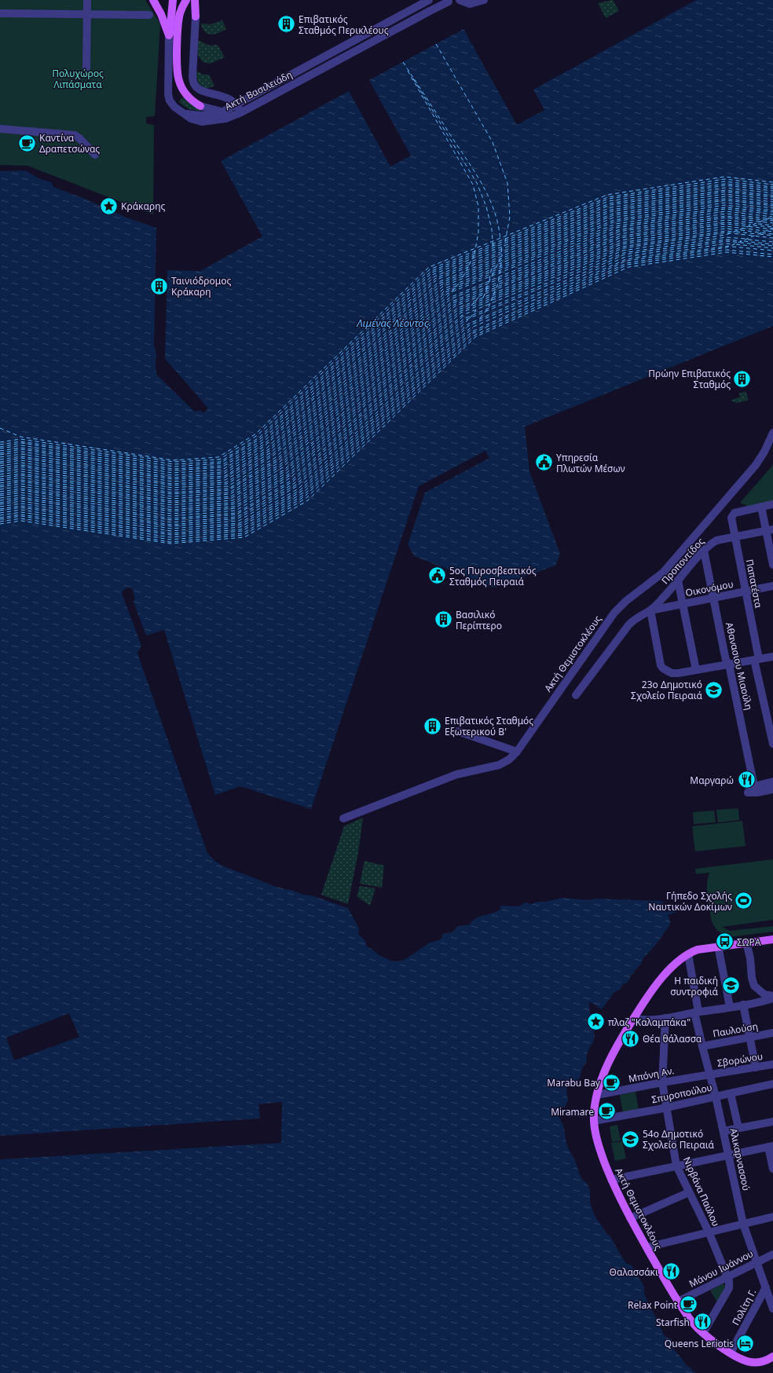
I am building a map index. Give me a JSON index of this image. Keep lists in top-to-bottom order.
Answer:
{
  "streets": {
    "main road": ["Ακτή Θεμιστοκλέους"],
    "street": [
      "Ακτή Βασιλειάδη",
      "Προποντίδος",
      "Παπατέστα",
      "Οικονόμου",
      "Αθανασιου Μιαούλη",
      "Παυλούση",
      "Σβορώνου",
      "Μπόνη Αν.",
      "Σπυροπούλου",
      "Αλικαρνασσού",
      "Νιρβάνα Παύλου",
      "Μάνου Ιωάννου",
      "Πολίτη Γ."
    ]
  },
  "crossings": [
    ["Προποντίδος", "Παπατέστα"],
    ["Προποντίδος", "Οικονόμου"],
    ["Προποντίδος", "Αθανασιου Μιαούλη"],
    ["Παπατέστα", "Οικονόμου"],
    ["Οικονόμου", "Αθανασιου Μιαούλη"],
    ["Ακτή Θεμιστοκλέους", "Μπόνη Αν."],
    ["Ακτή Θεμιστοκλέους", "Σπυροπούλου"],
    ["Ακτή Θεμιστοκλέους", "Αλικαρνασσού"],
    ["Ακτή Θεμιστοκλέους", "Μάνου Ιωάννου"],
    ["Ακτή Θεμιστοκλέους", "Πολίτη Γ."],
    ["Παυλούση", "Αλικαρνασσού"],
    ["Σβορώνου", "Μπόνη Αν."],
    ["Σβορώνου", "Αλικαρνασσού"],
    ["Μπόνη Αν.", "Αλικαρνασσού"],
    ["Μπόνη Αν.", "Νιρβάνα Παύλου"],
    ["Σπυροπούλου", "Αλικαρνασσού"],
    ["Σπυροπούλου", "Νιρβάνα Παύλου"],
    ["Αλικαρνασσού", "Μάνου Ιωάννου"],
    ["Αλικαρνασσού", "Πολίτη Γ."],
    ["Νιρβάνα Παύλου", "Μάνου Ιωάννου"]
  ],
  "water": ["Λιμένας Λέοντος"],
  "parks": ["Πολυχώρος Λιπάσματα"],
  "places": {
    "building": [
      "Επιβατικός Σταθμός Περικλέους",
      "Ταινιόδρομος Κράκαρη",
      "Πρώην Επιβατικός Σταθμός",
      "Βασιλικό Περίπτερο",
      "Επιβατικός Σταθμός Εξωτερικού Β'"
    ],
    "cafe": [
      "Καντίνα Δραπετσώνας",
      "Marabu Bay",
      "Miramare",
      "Relax Point"
    ],
    "place": ["Κράκαρης", "πλαζ \"Καλαμπάκα\""],
    "public building": ["Υπηρεσία Πλωτών Μέσων", "5ος Πυροσβεστικός Σταθμός Πειραιά"],
    "school or university": ["23ο Δημοτικό Σχολείο Πειραιά", "Η παιδική συντροφιά", "54ο Δημοτικό Σχολείο Πειραιά"],
    "restaurant": [
      "Μαργαρώ",
      "Θέα θάλασσα",
      "Θαλασσάκι",
      "Starfish"
    ],
    "sports": ["Γήπεδο Σχολής Ναυτικών Δοκίμων"],
    "bus stop": ["ΣΩΡΑ"],
    "hotel": ["Queens Leriotis"]
  }
}
